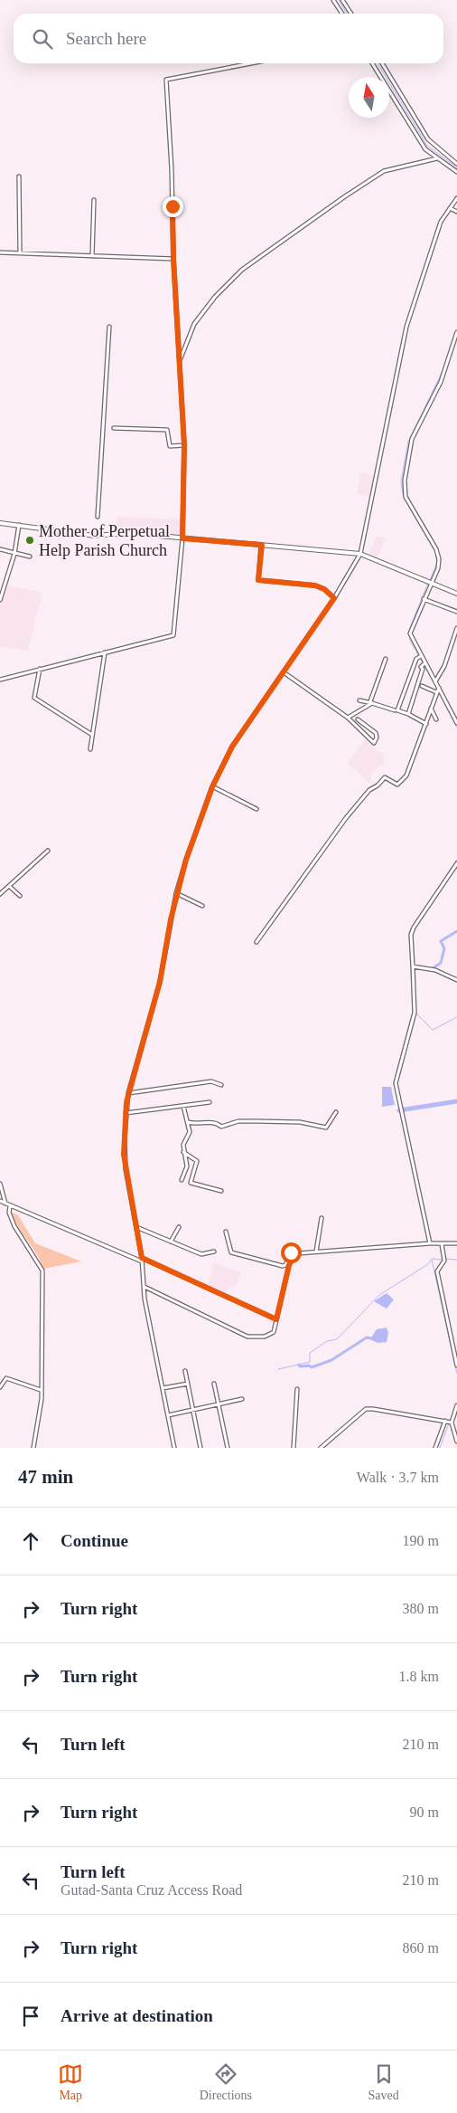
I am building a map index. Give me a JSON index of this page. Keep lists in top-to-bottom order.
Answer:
{
  "places": ["Mother of Perpetual Help Parish Church"],
  "north": "top",
  "page": {
    "search": "Search here",
    "heading": ["47 min", "Walk · 3.7 km"],
    "list": [
      ["Continue", "190 m"],
      ["Turn right", "380 m"],
      ["Turn right", "1.8 km"],
      ["Turn left", "210 m"],
      ["Turn right", "90 m"],
      ["Turn left", "Gutad-Santa Cruz Access Road", "210 m"],
      ["Turn right", "860 m"],
      "Arrive at destination"
    ],
    "nav": ["Map", "Directions", "Saved"]
  }
}
